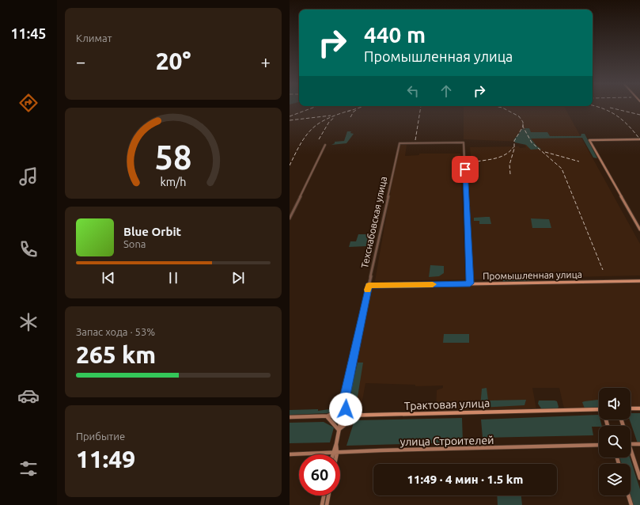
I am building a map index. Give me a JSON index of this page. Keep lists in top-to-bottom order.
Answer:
{
  "streets": {
    "main road": [
      "Техснабовская улица",
      "Промышленная улица",
      "Трактовая улица",
      "улица Строителей"
    ]
  },
  "crossings": [
    ["Техснабовская улица", "Промышленная улица"],
    ["Техснабовская улица", "Трактовая улица"]
  ],
  "page": {
    "tabs": "11:45",
    "tile": [
      "Климат",
      ["Запас хода · 53%", "265 km"],
      ["Прибытие", "11:49"]
    ],
    "turn": ["440 m", "Промышленная улица"],
    "heat": ["−", "20°", "+"],
    "song": ["Blue Orbit", "Sona"],
    "limit": "60",
    "trip": "11:49 · 4 мин · 1.5 km",
    "gauge": ["58", "km/h"]
  }
}
